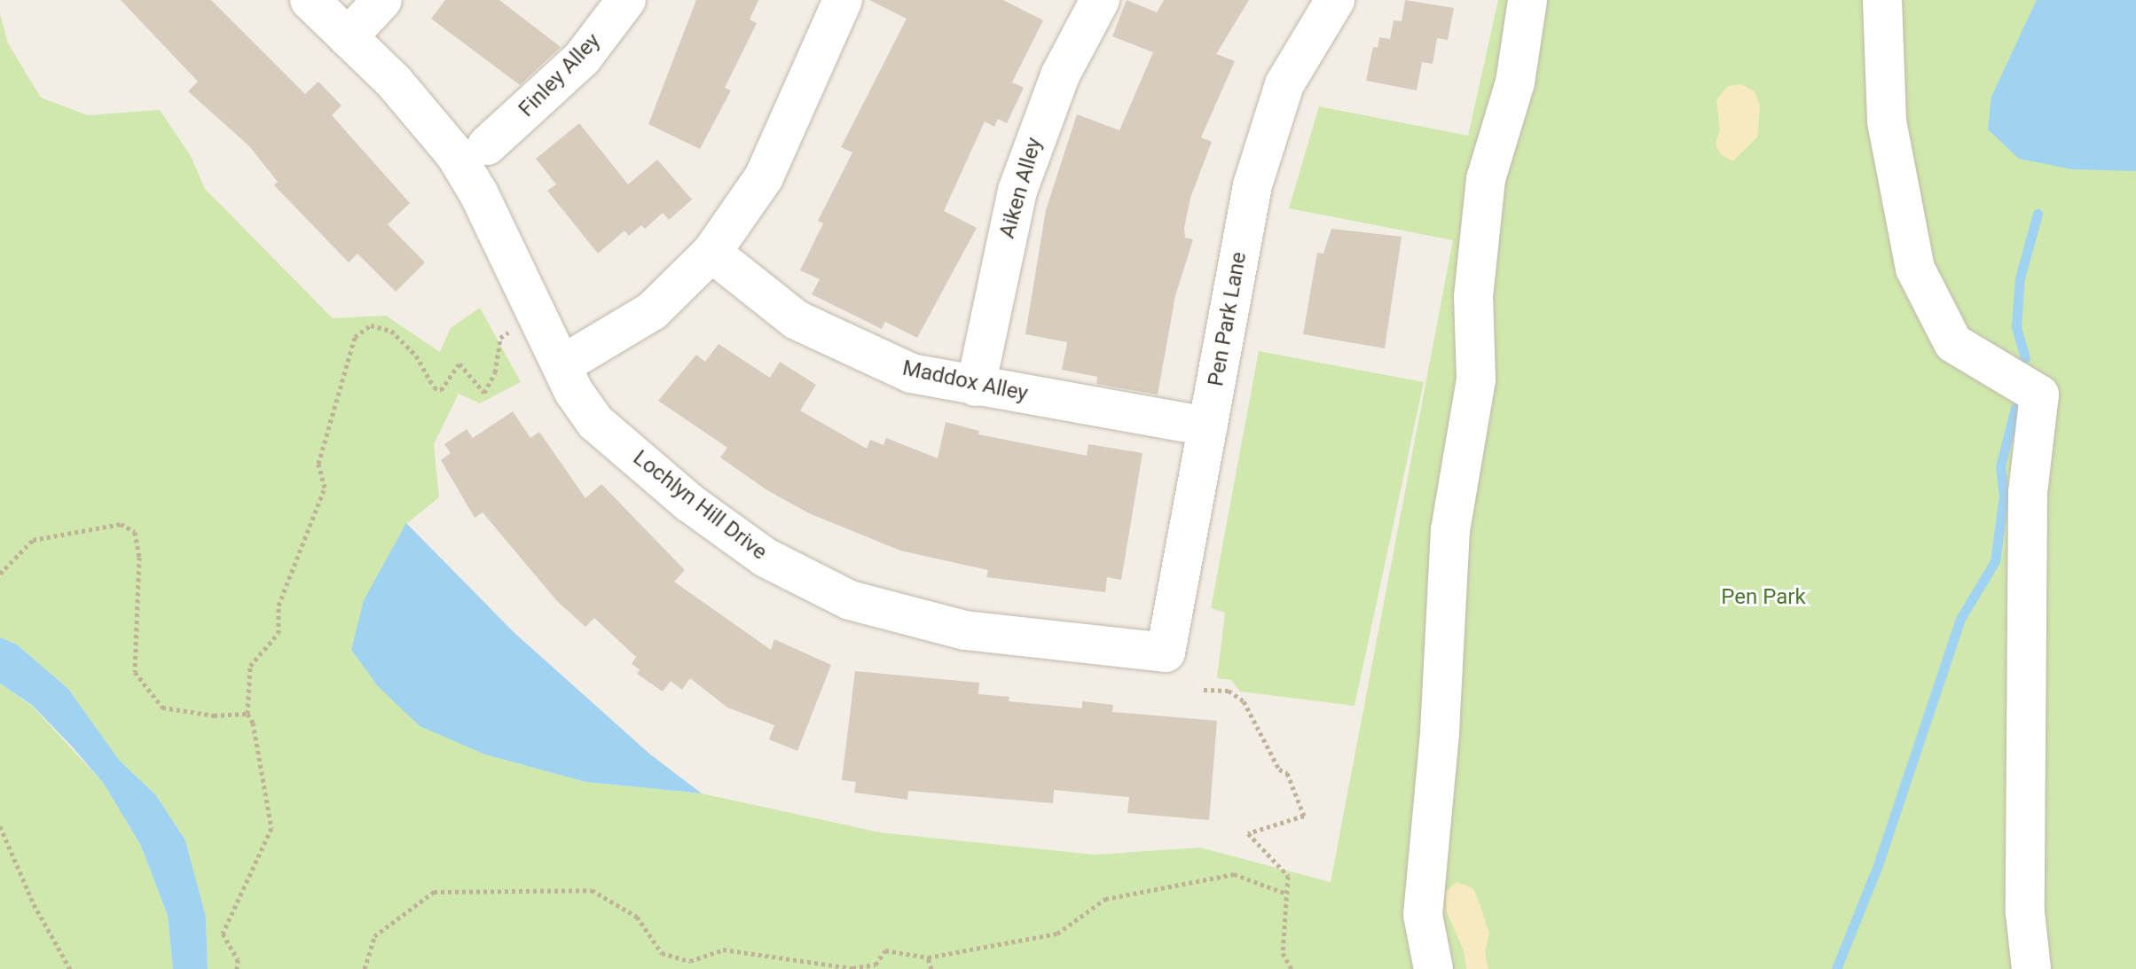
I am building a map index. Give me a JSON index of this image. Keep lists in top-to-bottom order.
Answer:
{
  "streets": {
    "street": [
      "Finley Alley",
      "Aiken Alley",
      "Pen Park Lane",
      "Maddox Alley",
      "Lochlyn Hill Drive"
    ]
  },
  "crossings": [
    ["Aiken Alley", "Maddox Alley"],
    ["Pen Park Lane", "Maddox Alley"],
    ["Pen Park Lane", "Lochlyn Hill Drive"]
  ],
  "parks": ["Pen Park"]
}
